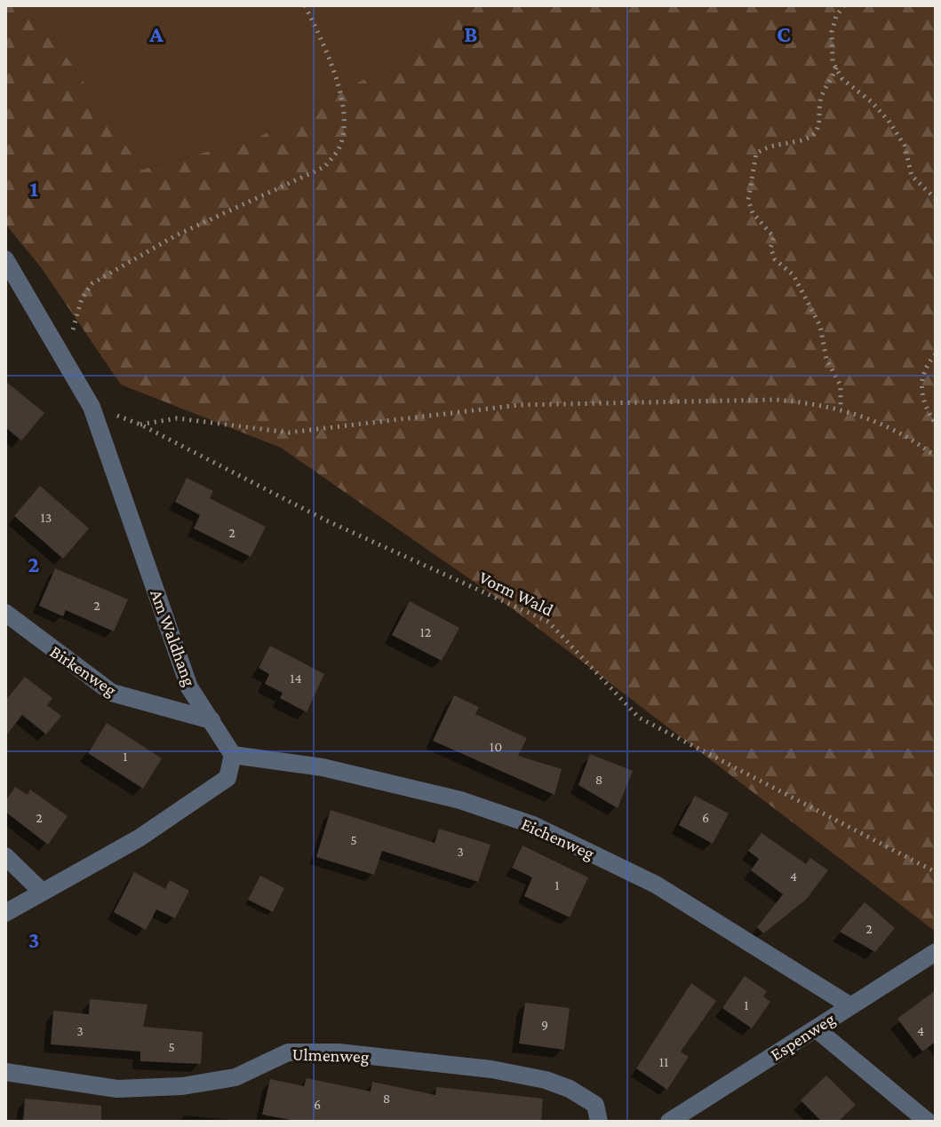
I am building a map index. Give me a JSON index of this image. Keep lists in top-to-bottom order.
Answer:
{
  "streets": {
    "street": [
      "Am Waldhang",
      "Birkenweg",
      "Eichenweg",
      "Espenweg",
      "Ulmenweg"
    ],
    "path": ["Vorm Wald"]
  },
  "crossings": [
    ["Vorm Wald", "Am Waldhang"],
    ["Am Waldhang", "Birkenweg"],
    ["Am Waldhang", "Eichenweg"],
    ["Eichenweg", "Espenweg"]
  ],
  "house_numbers": [
    "13",
    "2",
    "2",
    "12",
    "14",
    "10",
    "1",
    "8",
    "2",
    "6",
    "5",
    "3",
    "4",
    "1",
    "2",
    "1",
    "9",
    "3",
    "4",
    "5",
    "11",
    "8",
    "6"
  ],
  "grid": {
    "columns": ["A", "B", "C"],
    "rows": ["1", "2", "3"]
  }
}
